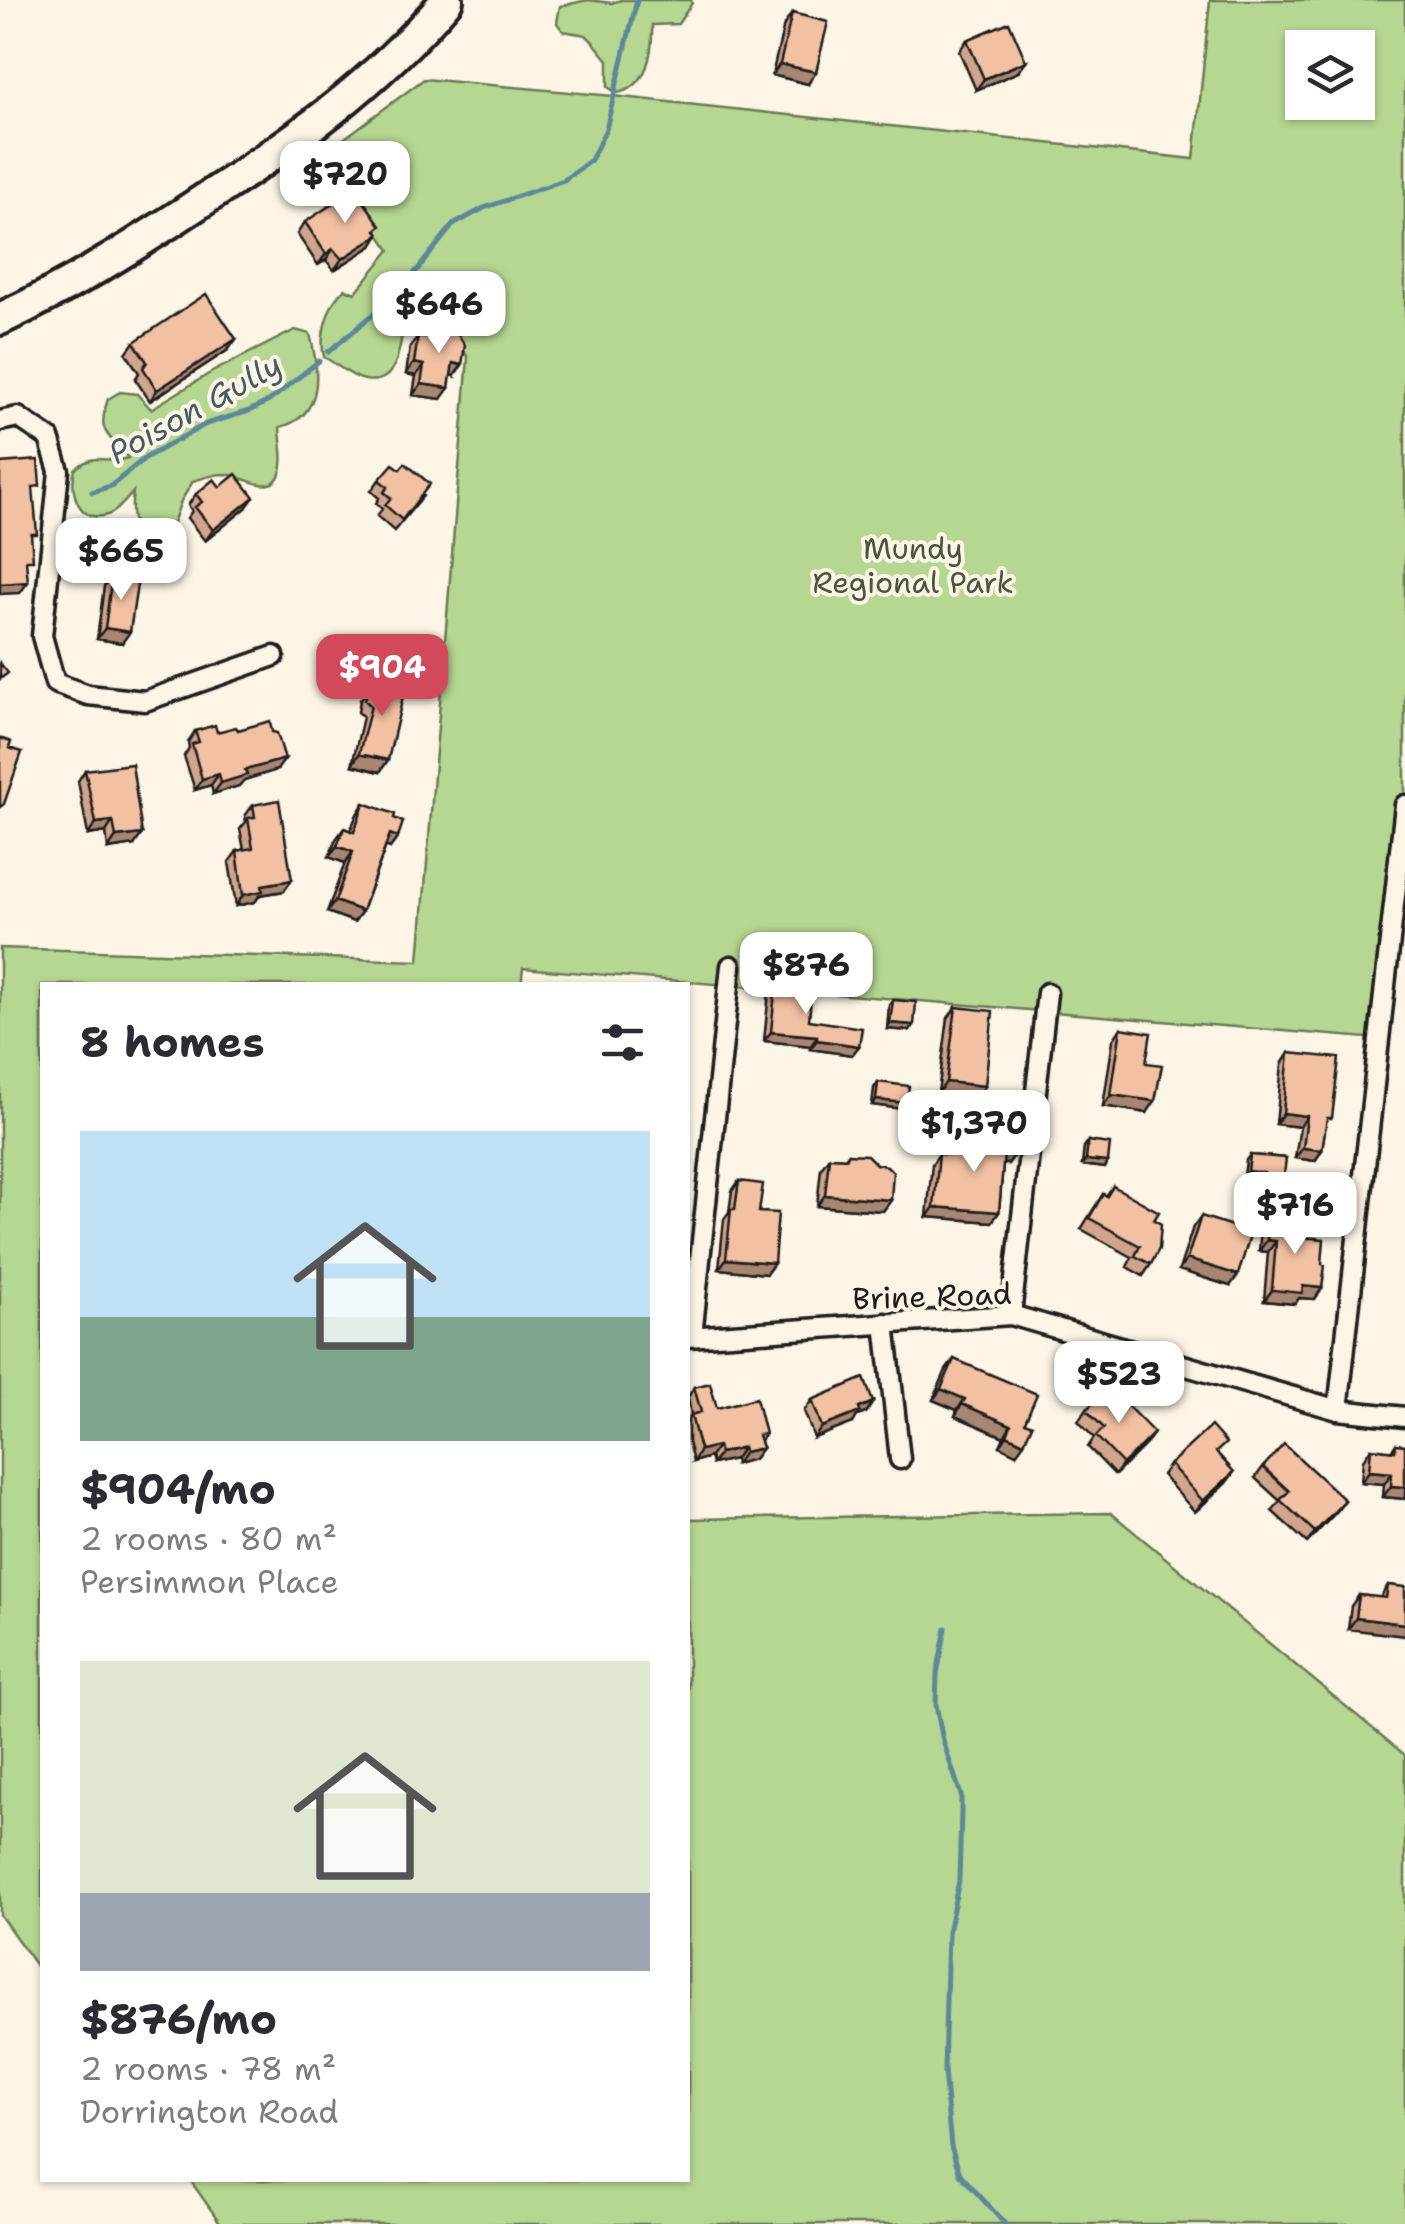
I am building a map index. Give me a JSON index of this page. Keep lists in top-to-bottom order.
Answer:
{
  "streets": {
    "street": ["Brine Road"]
  },
  "water": ["Poison Gully"],
  "parks": ["Mundy Regional Park"],
  "page": {
    "price": [
      "$720",
      "$646",
      "$665",
      "$904",
      "$876",
      "$1,370",
      "$716",
      "$523"
    ],
    "heading": "8 homes",
    "list": [
      {
        "name": "$904/mo",
        "note": "2 rooms · 80 m² · Persimmon Place"
      },
      {
        "name": "$876/mo",
        "note": "2 rooms · 78 m² · Dorrington Road"
      }
    ]
  }
}
